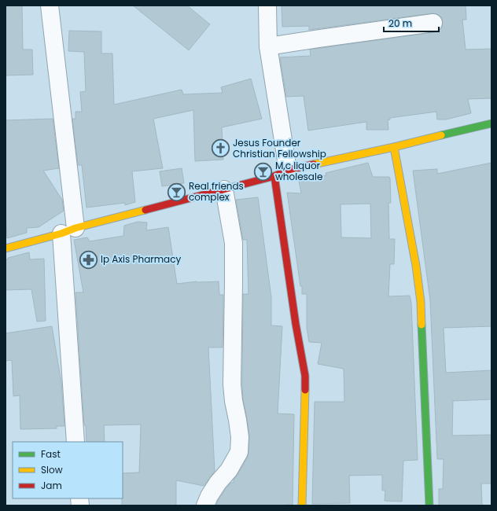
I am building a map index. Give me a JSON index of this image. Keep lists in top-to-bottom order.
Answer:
{
  "places": {
    "church": ["Jesus Founder Christian Fellowship"],
    "bar": ["M,c liquor wholesale", "Real friends complex"],
    "pharmacy": ["Ip Axis Pharmacy"]
  },
  "legend": ["Fast", "Slow", "Jam"],
  "scale_bar": "20 m"
}
